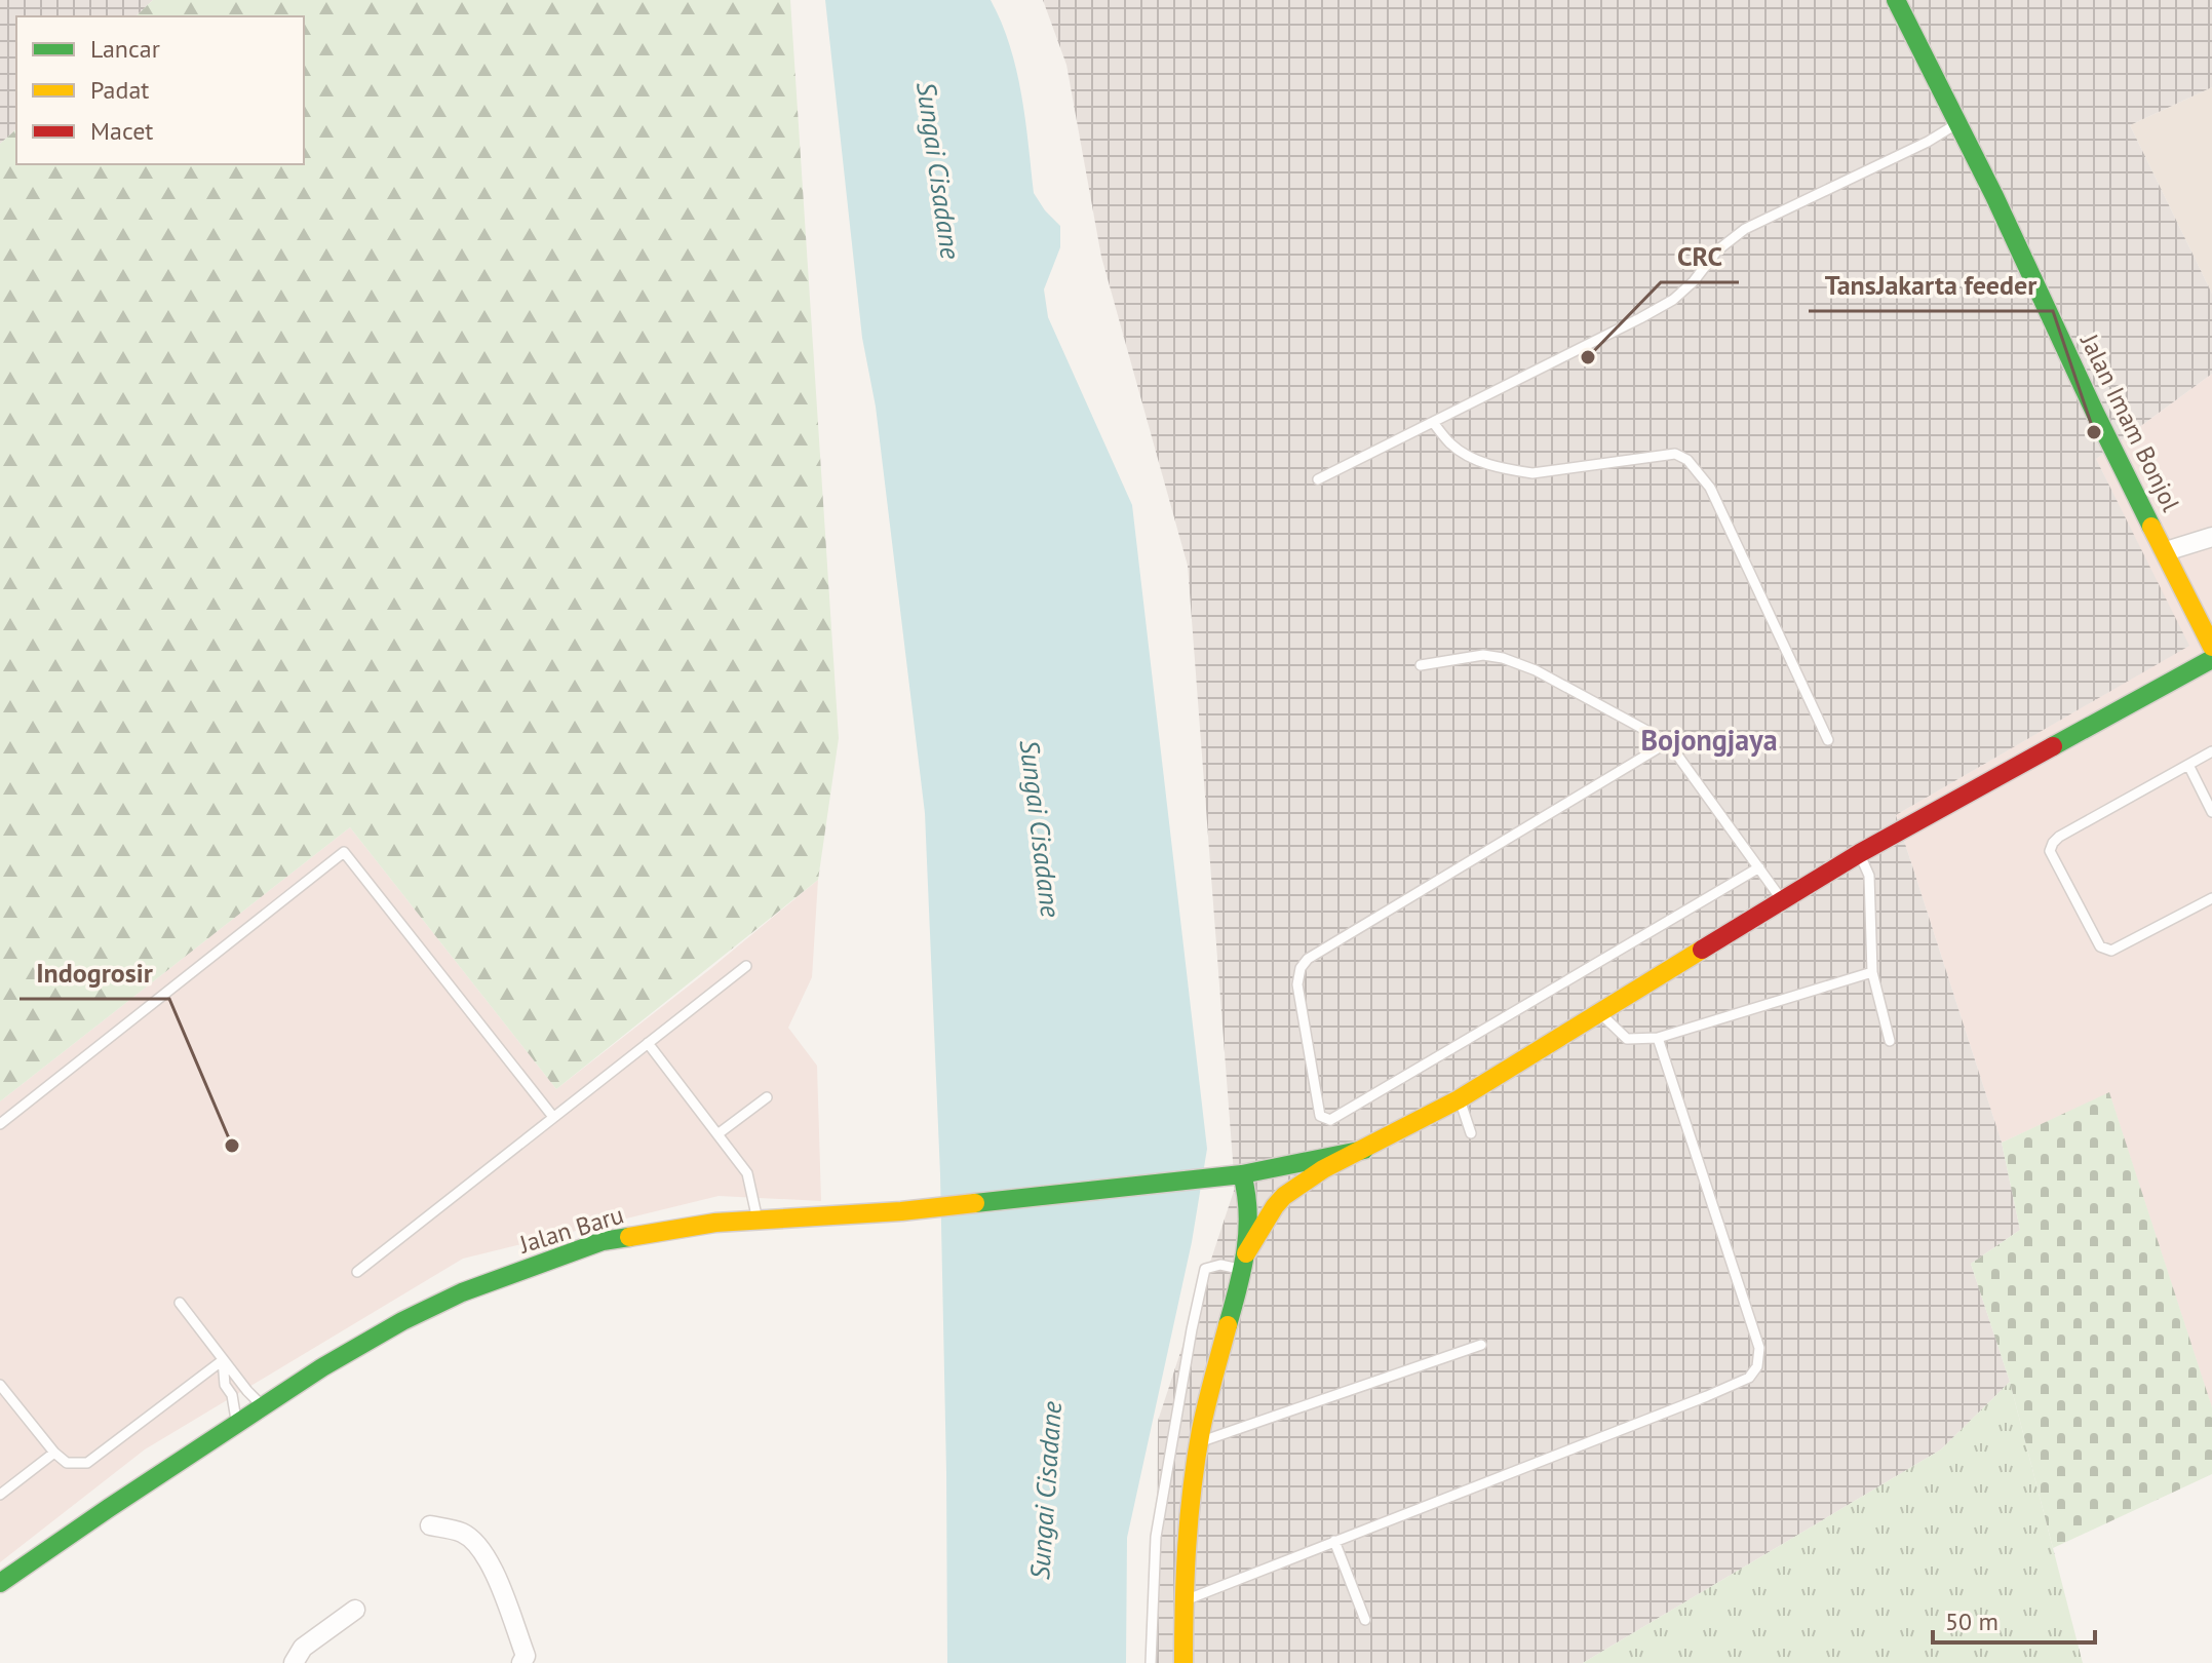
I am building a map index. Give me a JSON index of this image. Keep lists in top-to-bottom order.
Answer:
{
  "streets": {
    "main road": ["Jalan Imam Bonjol", "Jalan Baru"]
  },
  "districts": ["Bojongjaya"],
  "water": ["Sungai Cisadane"],
  "places": ["CRC", "TansJakarta feeder", "Indogrosir"],
  "legend": ["Lancar", "Padat", "Macet"],
  "scale_bar": "50 m"
}
